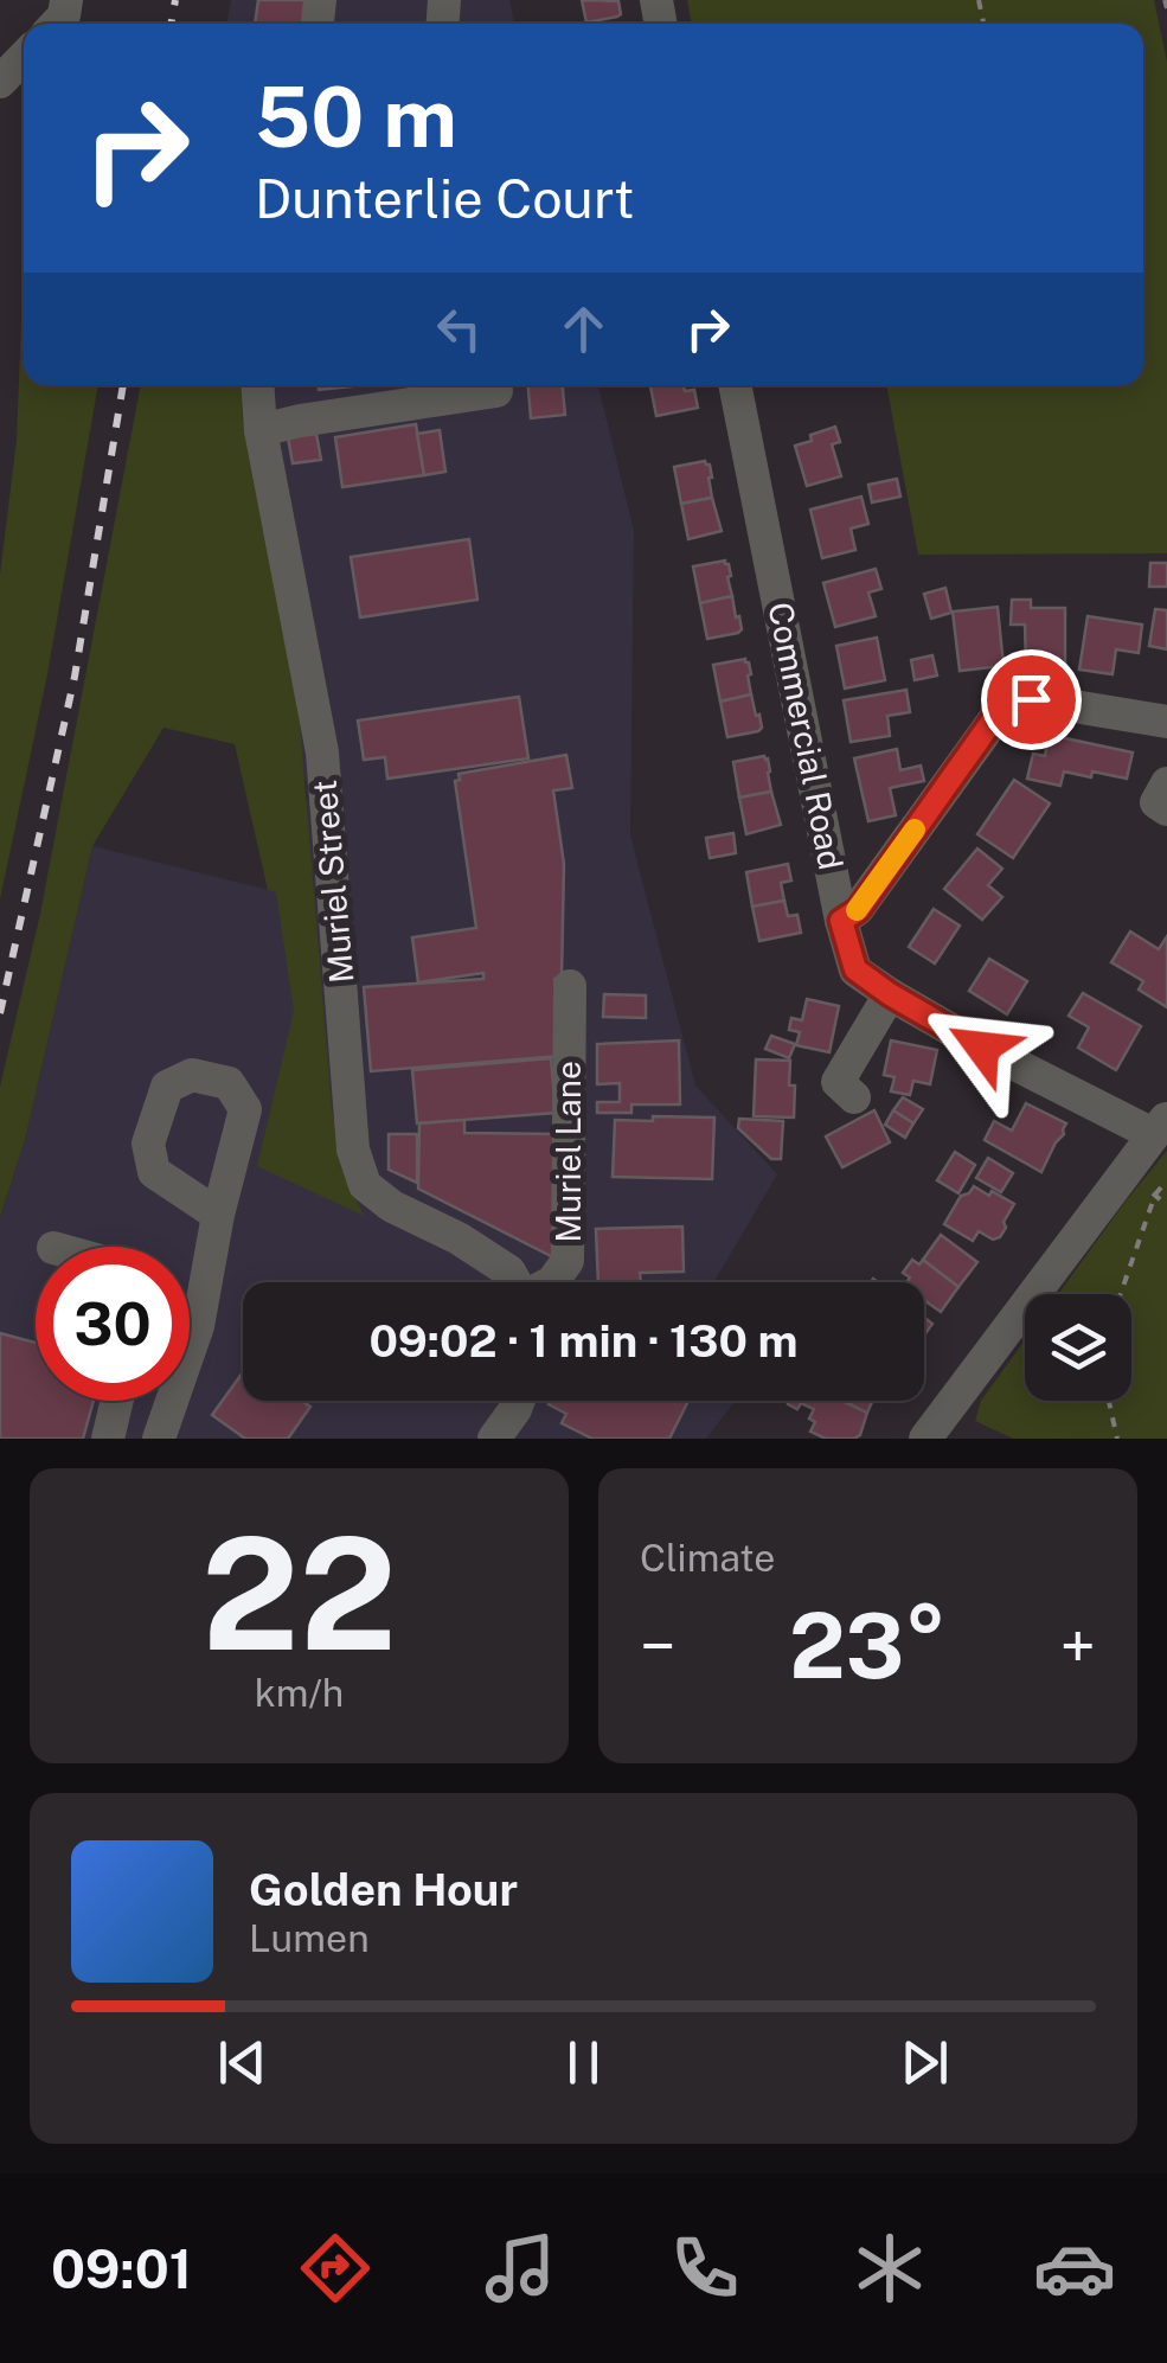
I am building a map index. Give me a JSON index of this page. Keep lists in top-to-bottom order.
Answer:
{
  "streets": {
    "street": ["Commercial Road", "Muriel Street", "Muriel Lane"]
  },
  "page": {
    "turn": ["50 m", "Dunterlie Court"],
    "limit": "30",
    "trip": "09:02 · 1 min · 130 m",
    "tile": [
      ["22", "km/h"],
      "Climate"
    ],
    "heat": ["−", "23°", "+"],
    "song": ["Golden Hour", "Lumen"],
    "tabs": "09:01"
  }
}
